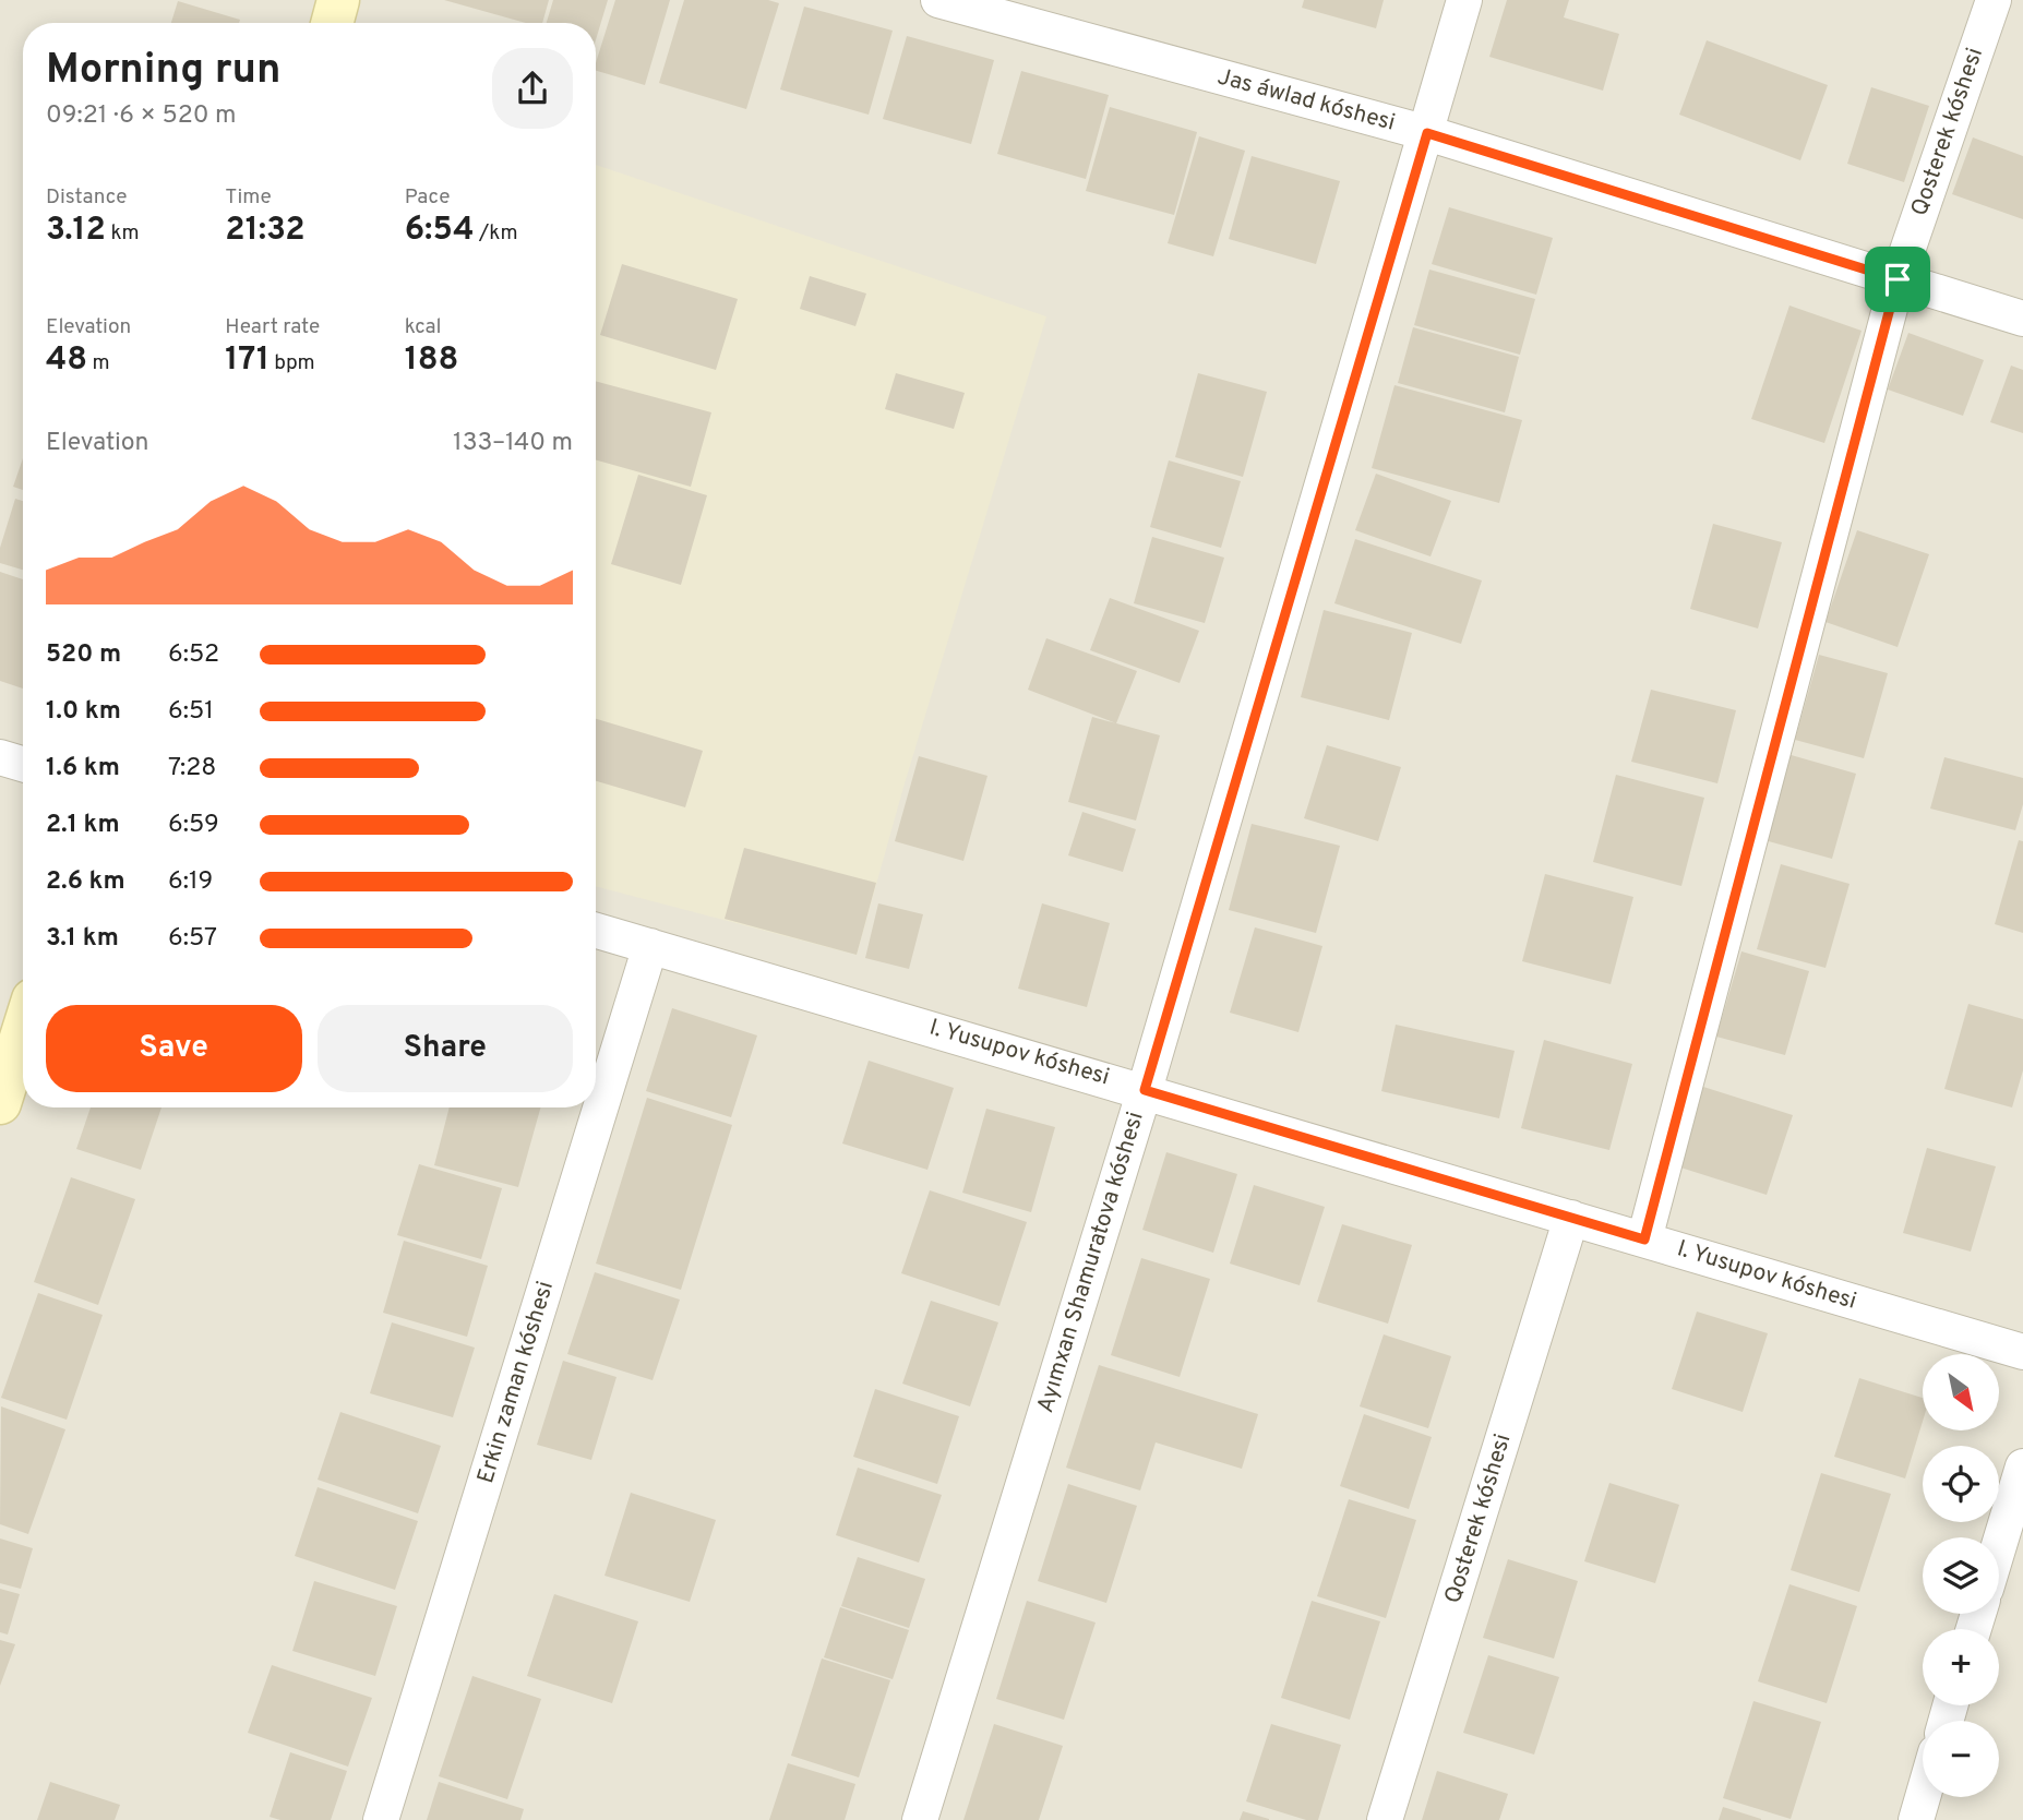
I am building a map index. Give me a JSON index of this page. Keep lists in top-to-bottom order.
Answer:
{
  "streets": {
    "street": [
      "Jas áwlad kóshesi",
      "Qosterek kóshesi",
      "I. Yusupov kóshesi",
      "Ayımxan Shamuratova kóshesi",
      "Erkin zaman kóshesi"
    ]
  },
  "crossings": [
    ["Jas áwlad kóshesi", "Qosterek kóshesi"],
    ["Jas áwlad kóshesi", "Ayımxan Shamuratova kóshesi"],
    ["Qosterek kóshesi", "I. Yusupov kóshesi"],
    ["I. Yusupov kóshesi", "Ayımxan Shamuratova kóshesi"],
    ["I. Yusupov kóshesi", "Erkin zaman kóshesi"]
  ],
  "north": "bottom right",
  "page": {
    "heading": ["Morning run", "09:21 · 6 × 520 m"],
    "stats": [
      ["Distance", "3.12 km"],
      ["Time", "21:32"],
      ["Pace", "6:54 /km"],
      ["Elevation", "48 m"],
      ["Heart rate", "171 bpm"],
      ["kcal", "188"]
    ],
    "chart": ["Elevation", "133–140 m"],
    "list": [
      {
        "name": "520 m",
        "note": "6:52"
      },
      {
        "name": "1.0 km",
        "note": "6:51"
      },
      {
        "name": "1.6 km",
        "note": "7:28"
      },
      {
        "name": "2.1 km",
        "note": "6:59"
      },
      {
        "name": "2.6 km",
        "note": "6:19"
      },
      {
        "name": "3.1 km",
        "note": "6:57"
      }
    ],
    "buttons": ["Save", "Share"],
    "map_buttons": ["+", "−"]
  }
}
